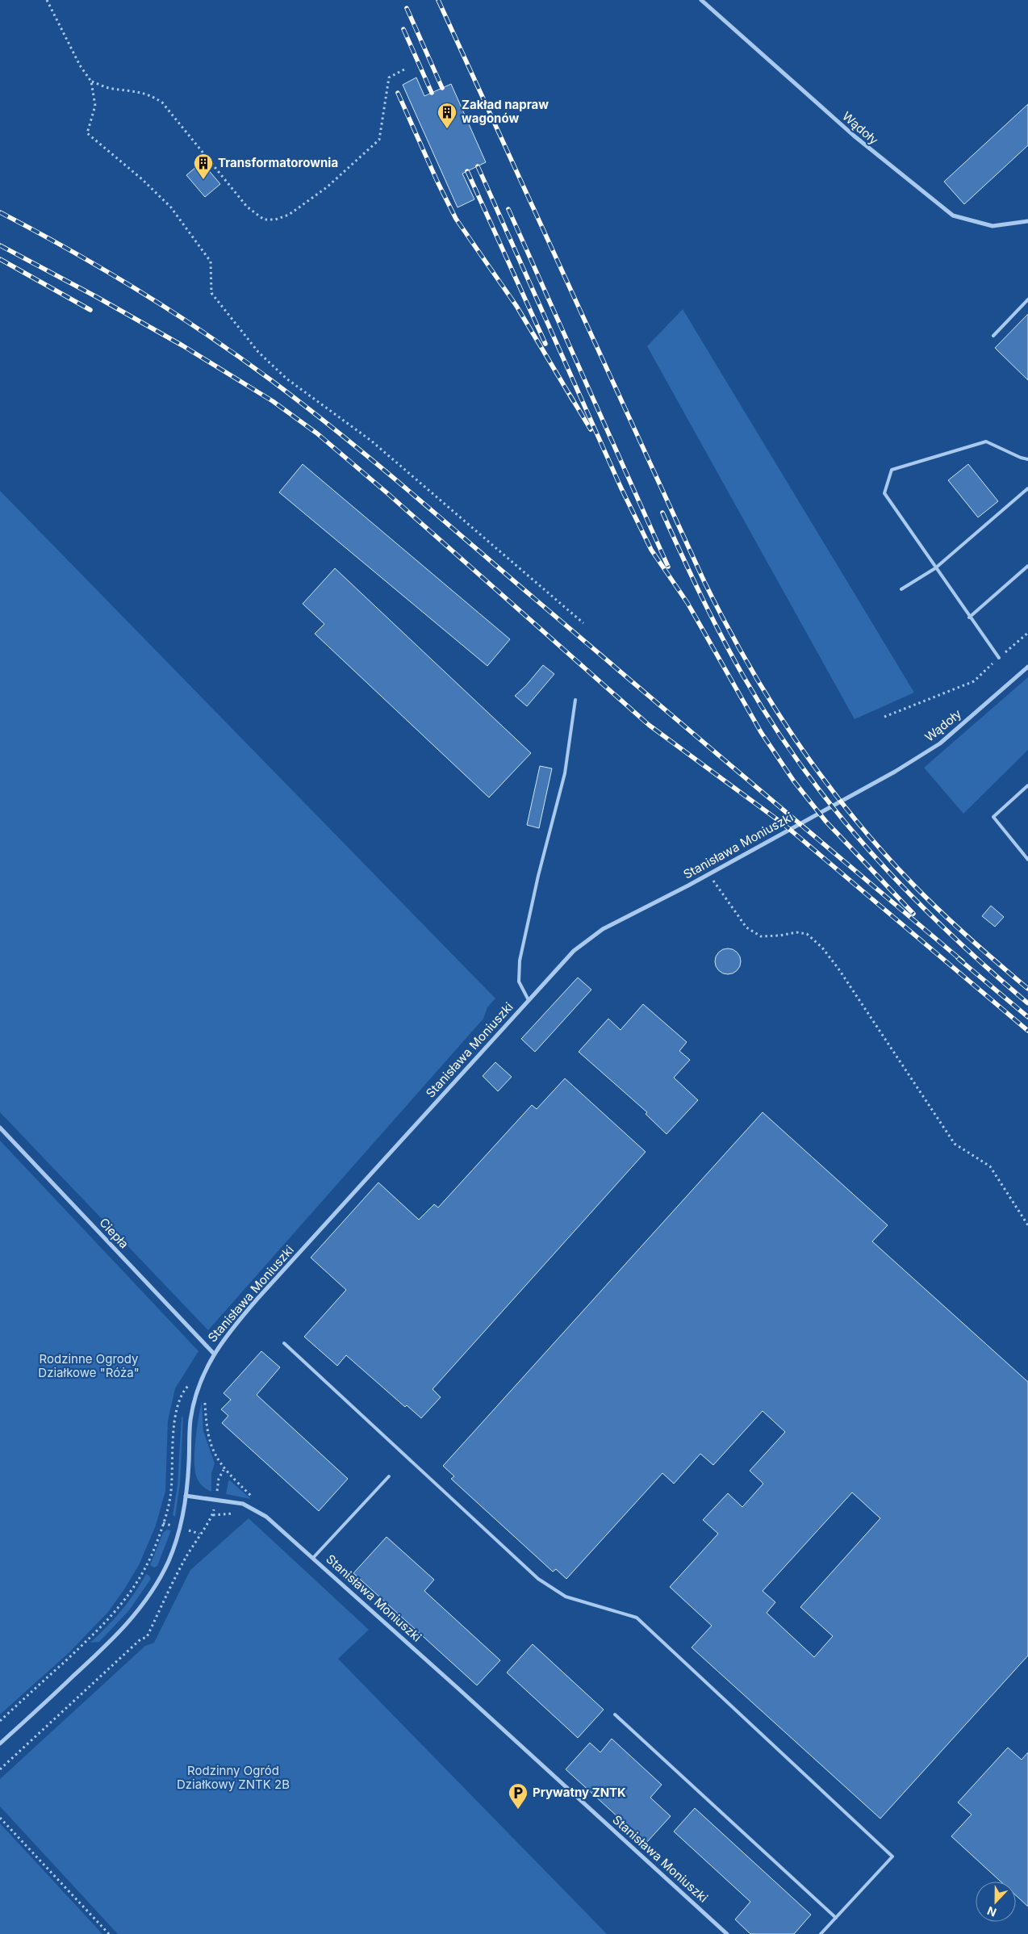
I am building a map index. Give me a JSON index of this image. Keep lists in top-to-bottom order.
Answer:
{
  "streets": {
    "street": ["Wądoły", "Stanisława Moniuszki", "Ciepła"]
  },
  "crossings": [
    ["Wądoły", "Stanisława Moniuszki"],
    ["Stanisława Moniuszki", "Ciepła"]
  ],
  "parks": ["Rodzinne Ogrody Działkowe \"Róża\"", "Rodzinny Ogród Działkowy ZNTK 2B"],
  "places": {
    "building": ["Zakład napraw wagonów", "Transformatorownia"],
    "parking": ["Prywatny ZNTK"]
  },
  "north": "bottom"
}
